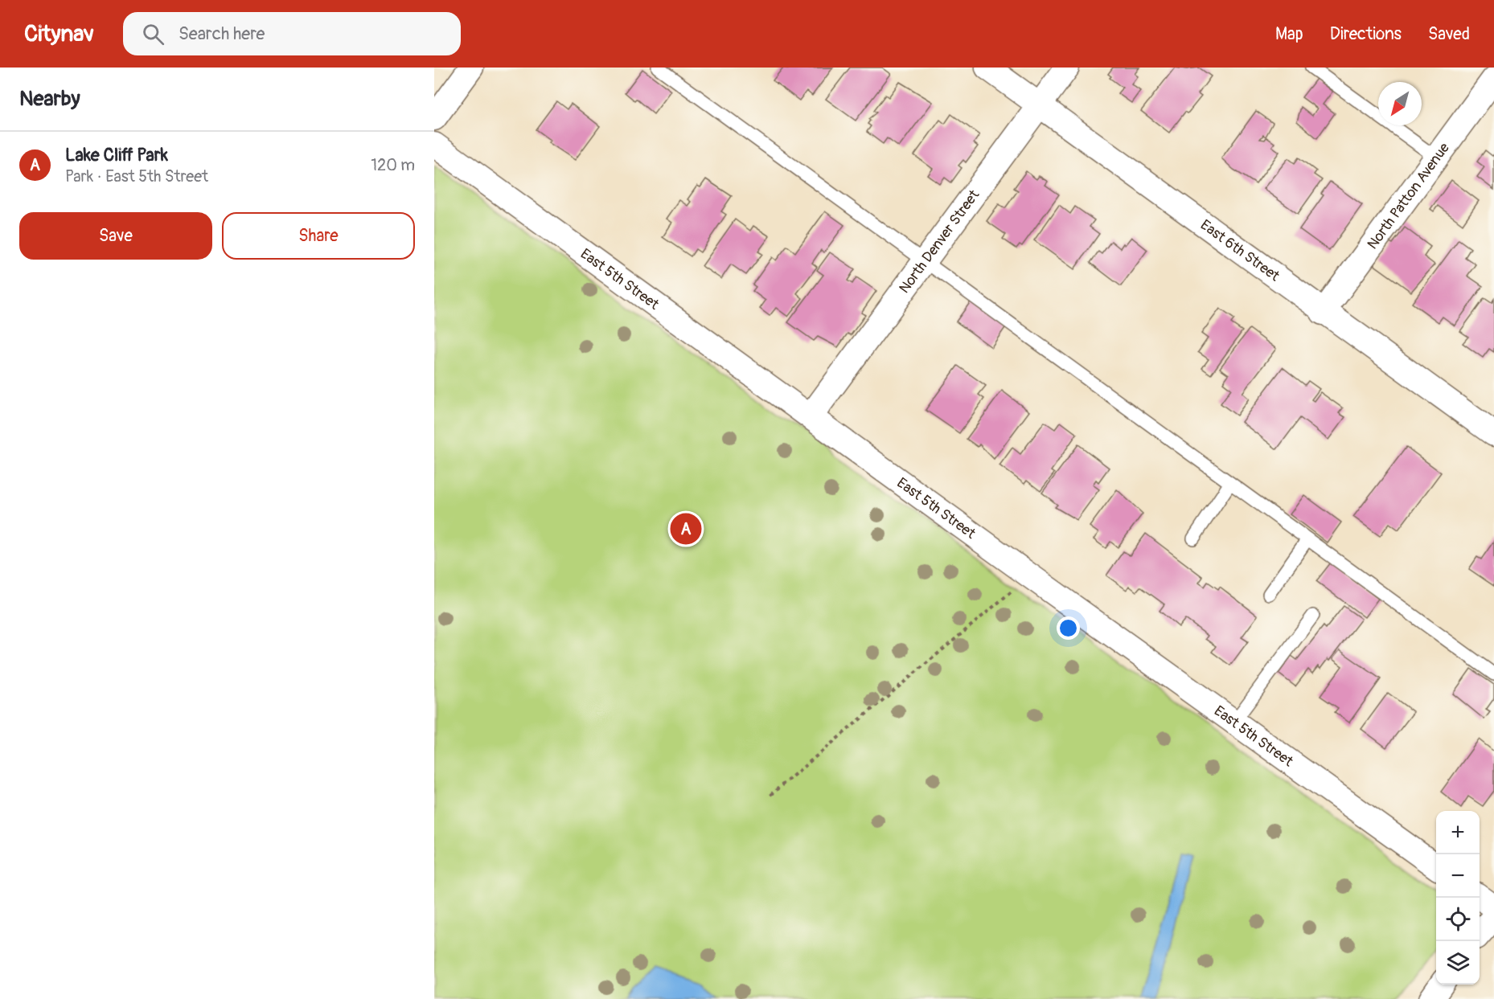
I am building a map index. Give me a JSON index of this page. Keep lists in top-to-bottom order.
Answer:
{
  "streets": {
    "street": [
      "North Patton Avenue",
      "North Denver Street",
      "East 6th Street",
      "East 5th Street"
    ]
  },
  "crossings": [
    ["North Patton Avenue", "East 6th Street"],
    ["North Denver Street", "East 6th Street"],
    ["North Denver Street", "East 5th Street"]
  ],
  "north": "bottom left",
  "page": {
    "header": "Citynav",
    "search": "Search here",
    "nav": ["Map", "Directions", "Saved"],
    "heading": "Nearby",
    "list": [
      {
        "mark": "A",
        "name": "Lake Cliff Park",
        "note": "Park · East 5th Street",
        "value": "120 m"
      }
    ],
    "buttons": ["Save", "Share"],
    "pins": "A",
    "map_buttons": ["+", "−"]
  }
}
